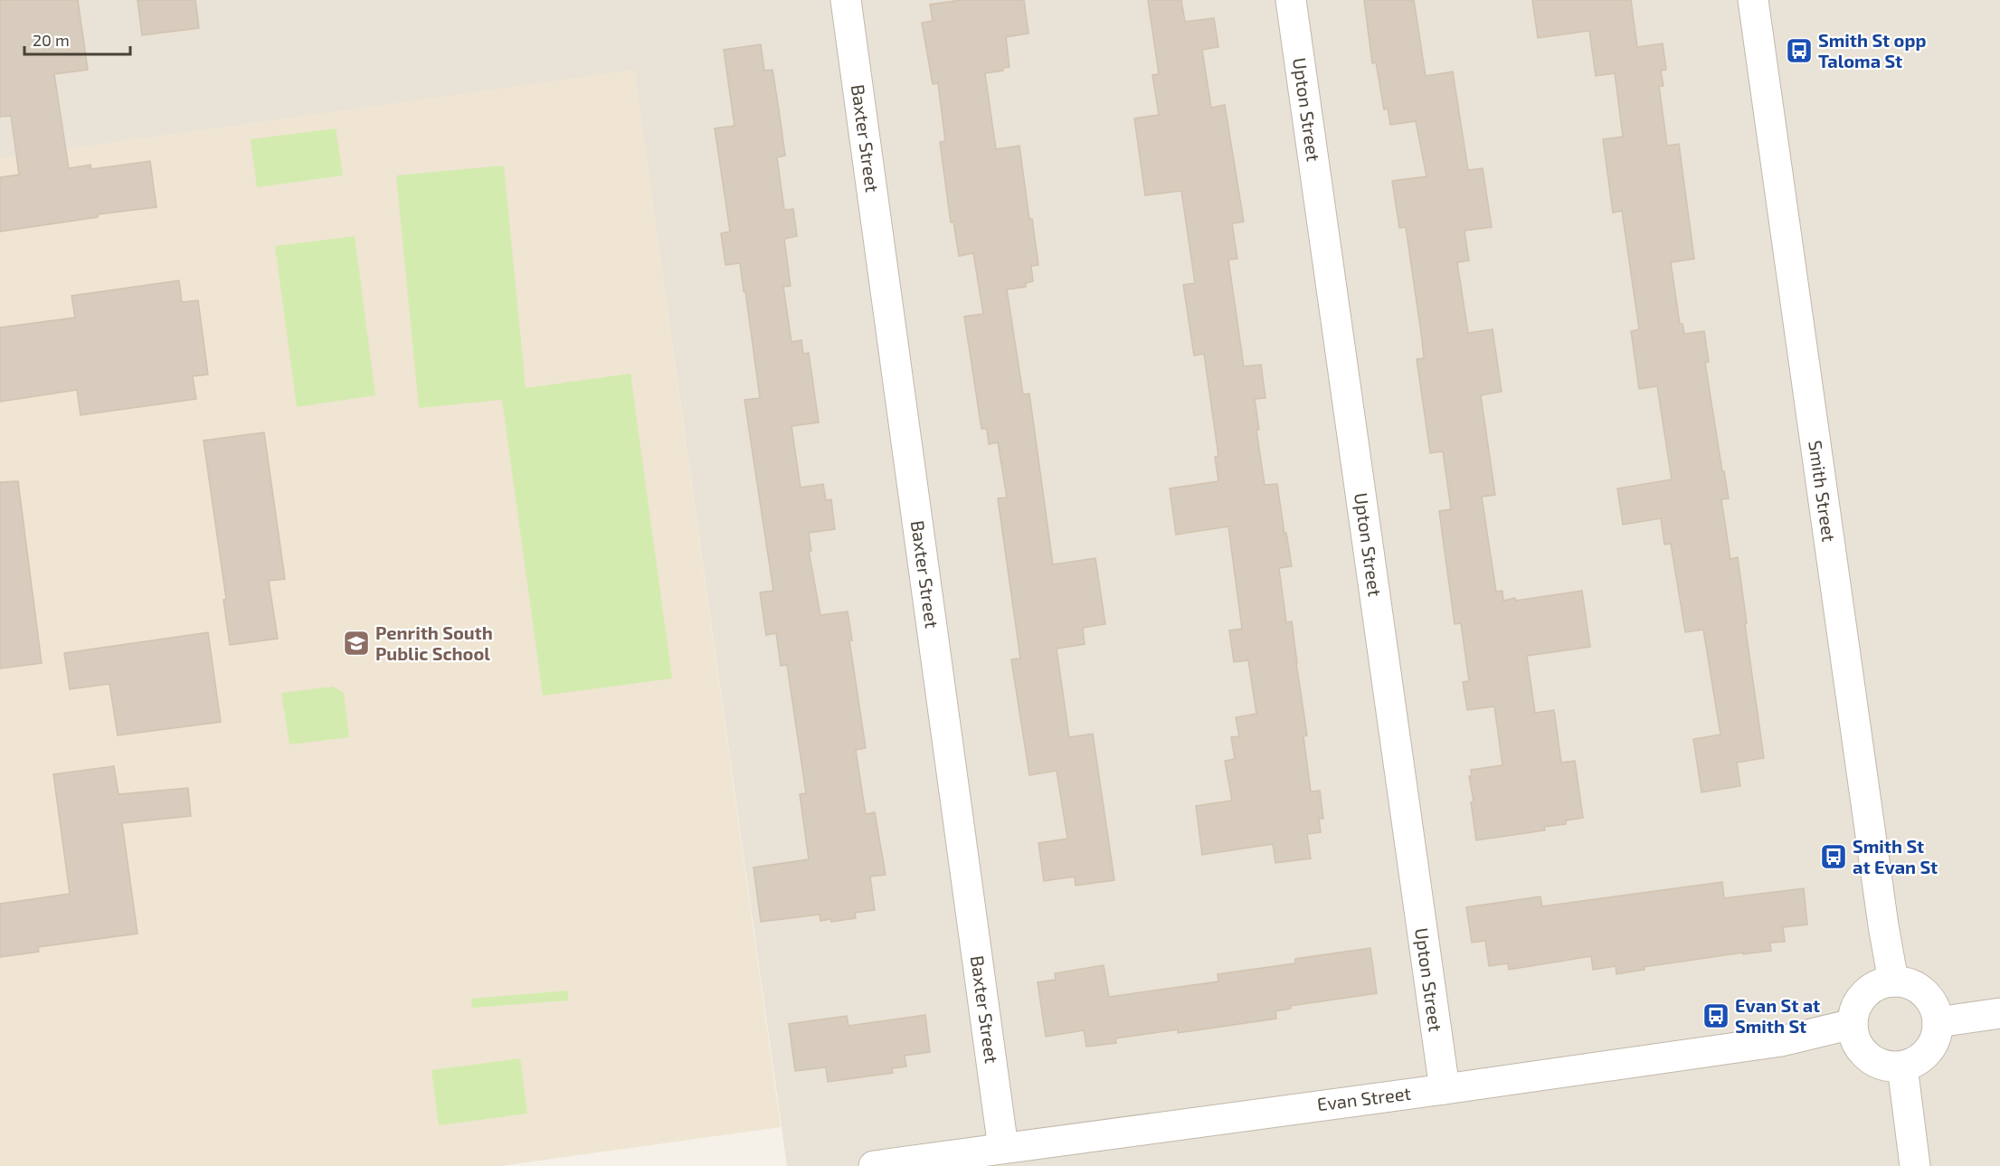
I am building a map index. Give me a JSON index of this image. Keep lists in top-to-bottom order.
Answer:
{
  "streets": {
    "street": [
      "Upton Street",
      "Baxter Street",
      "Smith Street",
      "Evan Street"
    ]
  },
  "crossings": [
    ["Upton Street", "Evan Street"],
    ["Baxter Street", "Evan Street"],
    ["Smith Street", "Evan Street"]
  ],
  "places": {
    "bus stop": ["Smith St opp Taloma St", "Smith St at Evan St", "Evan St at Smith St"],
    "school or university": ["Penrith South Public School"]
  },
  "scale_bar": "20 m"
}
